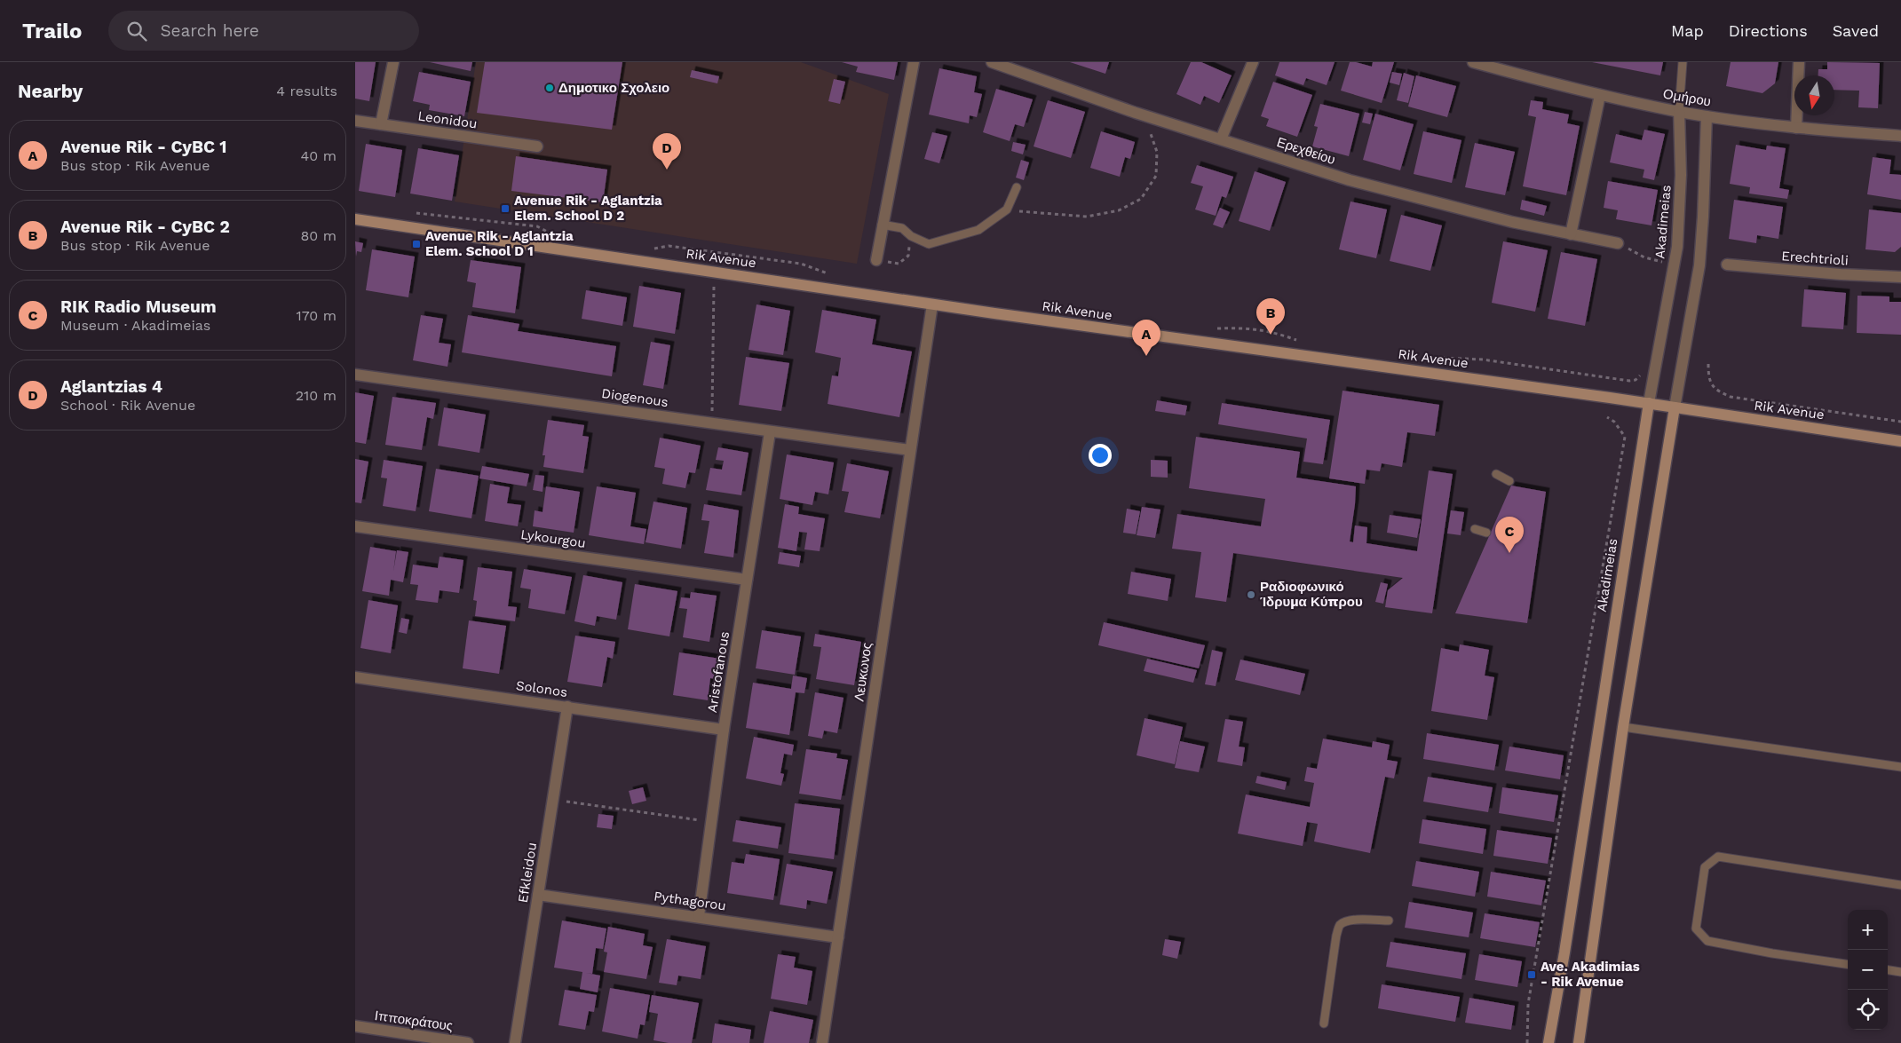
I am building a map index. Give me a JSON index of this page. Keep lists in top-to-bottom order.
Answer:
{
  "streets": {
    "main road": ["Akadimeias", "Rik Avenue"],
    "street": [
      "Ομήρου",
      "Leonidou",
      "Ερεχθείου",
      "Erechtrioli",
      "Diogenous",
      "Lykourgou",
      "Aristofanous",
      "Λευκωνος",
      "Solonos",
      "Efkleidou",
      "Pythagorou",
      "Ιπποκράτους"
    ]
  },
  "crossings": [
    ["Ομήρου", "Akadimeias"],
    ["Akadimeias", "Rik Avenue"],
    ["Rik Avenue", "Λευκωνος"],
    ["Diogenous", "Aristofanous"],
    ["Diogenous", "Λευκωνος"],
    ["Lykourgou", "Aristofanous"],
    ["Aristofanous", "Solonos"],
    ["Aristofanous", "Pythagorou"],
    ["Λευκωνος", "Pythagorou"],
    ["Solonos", "Efkleidou"],
    ["Efkleidou", "Pythagorou"]
  ],
  "places": {
    "other": ["Δημοτικο Σχολειο", "Ραδιοφωνικό Ίδρυμα Κύπρου"],
    "transit": ["Avenue Rik - Aglantzia Elem. School D 2", "Avenue Rik - Aglantzia Elem. School D 1", "Ave. Akadimias - Rik Avenue"]
  },
  "north": "bottom",
  "page": {
    "header": "Trailo",
    "search": "Search here",
    "nav": ["Map", "Directions", "Saved"],
    "heading": ["Nearby", "4 results"],
    "list": [
      {
        "mark": "A",
        "name": "Avenue Rik - CyBC 1",
        "note": "Bus stop · Rik Avenue",
        "value": "40 m"
      },
      {
        "mark": "B",
        "name": "Avenue Rik - CyBC 2",
        "note": "Bus stop · Rik Avenue",
        "value": "80 m"
      },
      {
        "mark": "C",
        "name": "RIK Radio Museum",
        "note": "Museum · Akadimeias",
        "value": "170 m"
      },
      {
        "mark": "D",
        "name": "Aglantzias 4",
        "note": "School · Rik Avenue",
        "value": "210 m"
      }
    ],
    "pins": [
      "D",
      "B",
      "A",
      "C"
    ],
    "map_buttons": ["+", "−"]
  }
}
